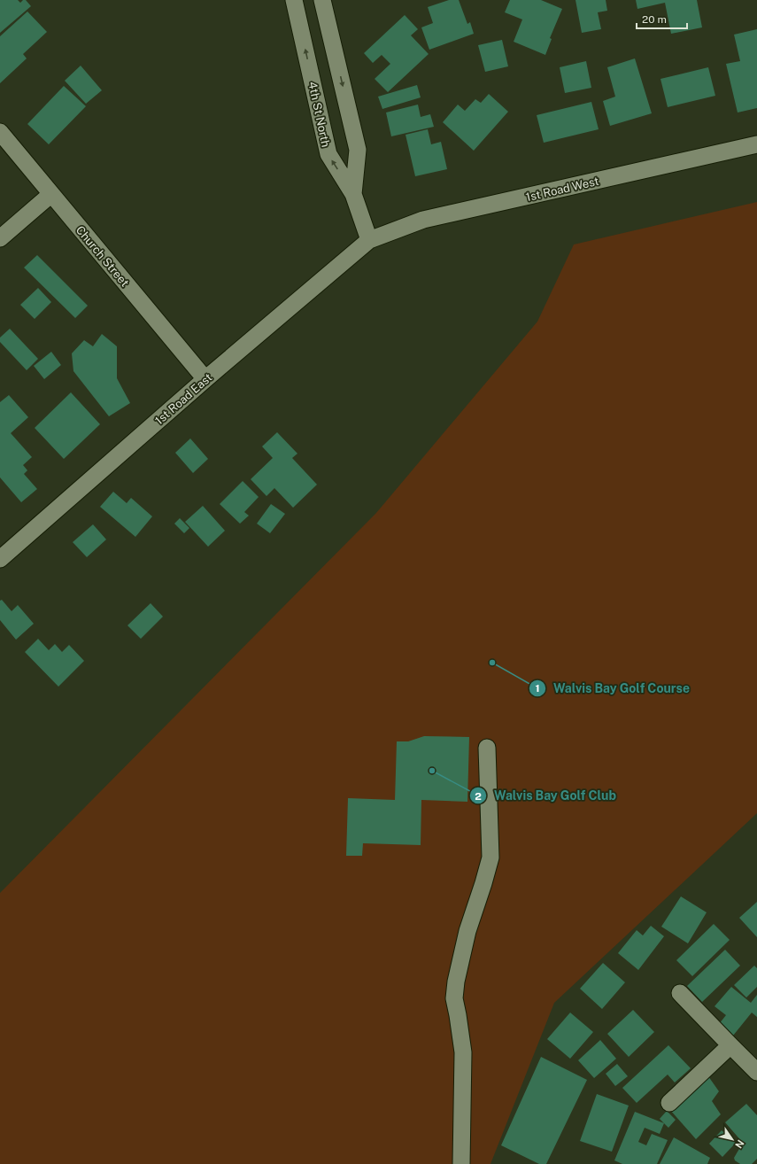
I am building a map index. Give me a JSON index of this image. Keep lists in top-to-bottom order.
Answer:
{
  "streets": {
    "street": [
      "4th St North",
      "1st Road West",
      "Church Street",
      "1st Road East"
    ]
  },
  "crossings": [
    ["1st Road West", "1st Road East"],
    ["Church Street", "1st Road East"]
  ],
  "places": ["Walvis Bay Golf Course", "Walvis Bay Golf Club"],
  "scale_bar": "20 m",
  "north": "bottom right"
}
